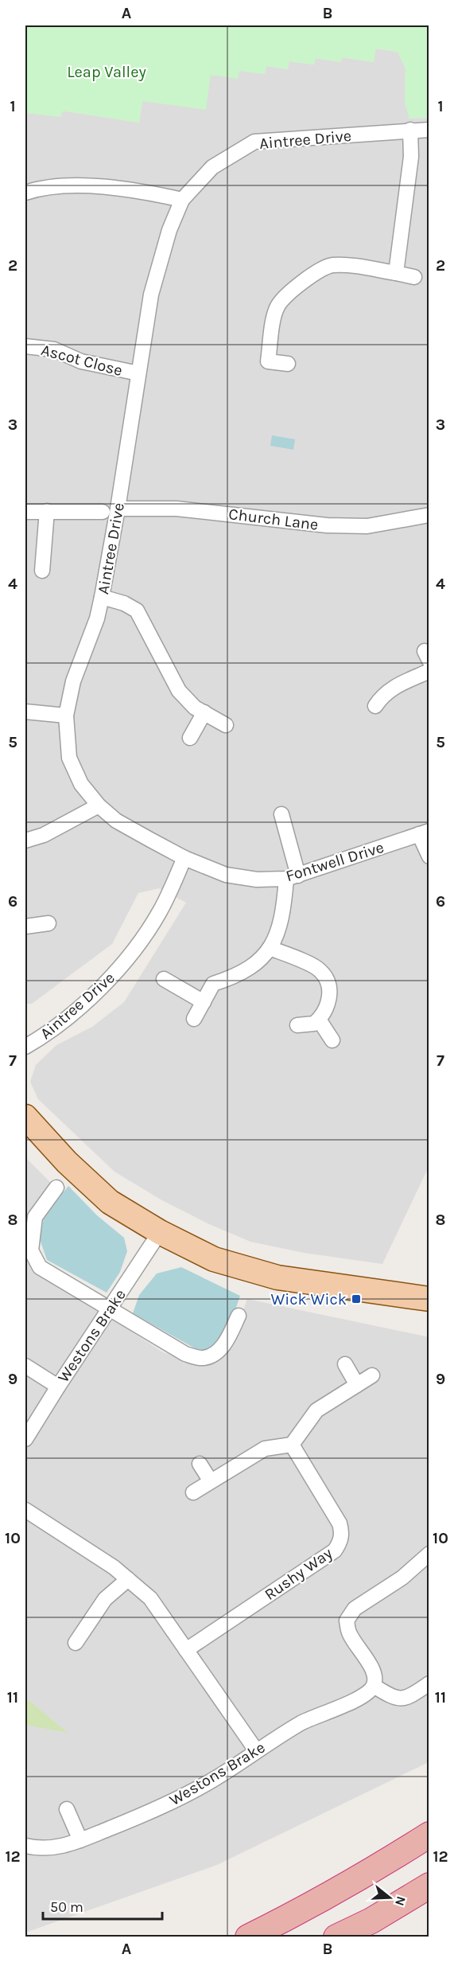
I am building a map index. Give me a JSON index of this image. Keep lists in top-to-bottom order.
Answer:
{
  "streets": {
    "street": [
      "Aintree Drive",
      "Ascot Close",
      "Church Lane",
      "Fontwell Drive",
      "Westons Brake",
      "Rushy Way"
    ]
  },
  "crossings": [
    ["Aintree Drive", "Ascot Close"],
    ["Aintree Drive", "Church Lane"],
    ["Aintree Drive", "Fontwell Drive"]
  ],
  "parks": ["Leap Valley"],
  "places": {
    "transit": ["Wick Wick"]
  },
  "scale_bar": "50 m",
  "north": "right",
  "grid": {
    "columns": ["A", "B"],
    "rows": [
      "1",
      "2",
      "3",
      "4",
      "5",
      "6",
      "7",
      "8",
      "9",
      "10",
      "11",
      "12"
    ]
  }
}
